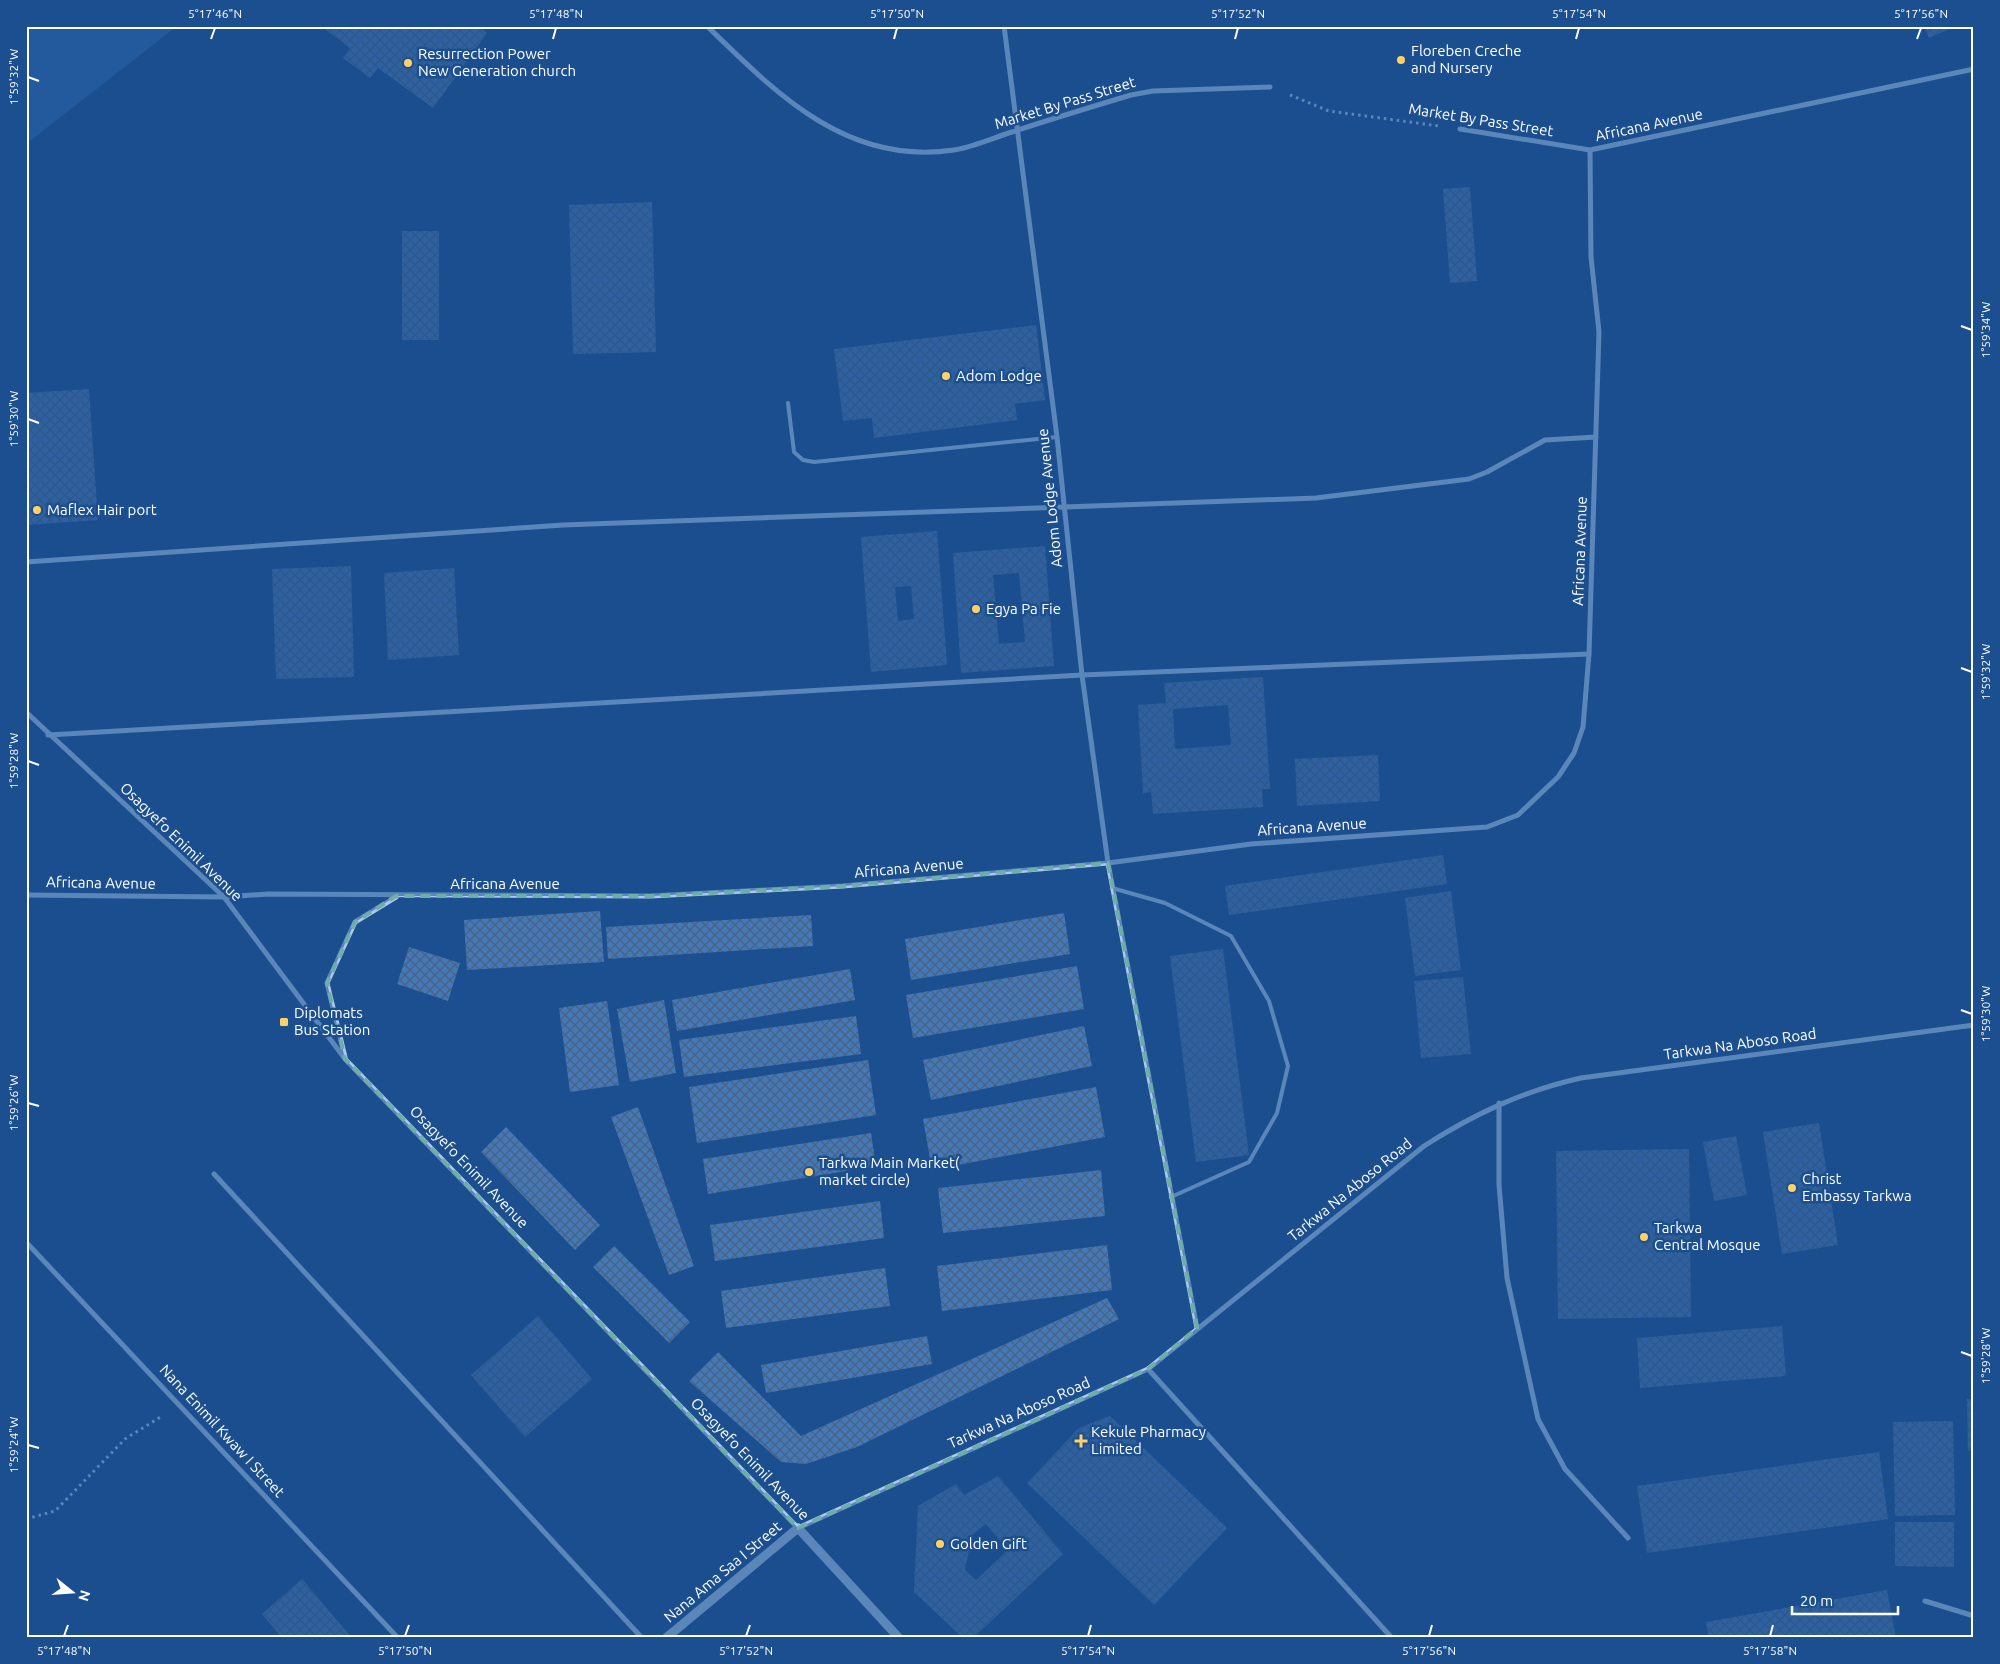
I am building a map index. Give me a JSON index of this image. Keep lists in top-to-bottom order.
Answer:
{
  "streets": {
    "street": [
      "Market By Pass Street",
      "Africana Avenue",
      "Adom Lodge Avenue",
      "Osagyefo Enimil Avenue",
      "Tarkwa Na Aboso Road",
      "Nana Enimil Kwaw I Street",
      "Nana Ama Saa I Street"
    ]
  },
  "crossings": [
    ["Market By Pass Street", "Africana Avenue"],
    ["Market By Pass Street", "Adom Lodge Avenue"],
    ["Africana Avenue", "Adom Lodge Avenue"],
    ["Africana Avenue", "Osagyefo Enimil Avenue"],
    ["Adom Lodge Avenue", "Tarkwa Na Aboso Road"],
    ["Osagyefo Enimil Avenue", "Tarkwa Na Aboso Road"],
    ["Osagyefo Enimil Avenue", "Nana Ama Saa I Street"],
    ["Tarkwa Na Aboso Road", "Nana Ama Saa I Street"]
  ],
  "places": {
    "other": [
      "Floreben Creche and Nursery",
      "Resurrection Power New Generation church",
      "Adom Lodge",
      "Maflex Hair port",
      "Egya Pa Fie",
      "Tarkwa Main Market( market circle)",
      "Christ Embassy Tarkwa",
      "Tarkwa Central Mosque",
      "Golden Gift"
    ],
    "transit": ["Diplomats Bus Station"],
    "health": ["Kekule Pharmacy Limited"]
  },
  "scale_bar": "20 m",
  "north": "right",
  "coordinates": [
    "5°17'46\"N",
    "5°17'48\"N",
    "5°17'50\"N",
    "5°17'52\"N",
    "5°17'54\"N",
    "5°17'56\"N",
    "1°59'32\"W",
    "1°59'34\"W",
    "1°59'30\"W",
    "1°59'28\"W",
    "1°59'26\"W",
    "1°59'24\"W",
    "5°17'58\"N"
  ]
}
